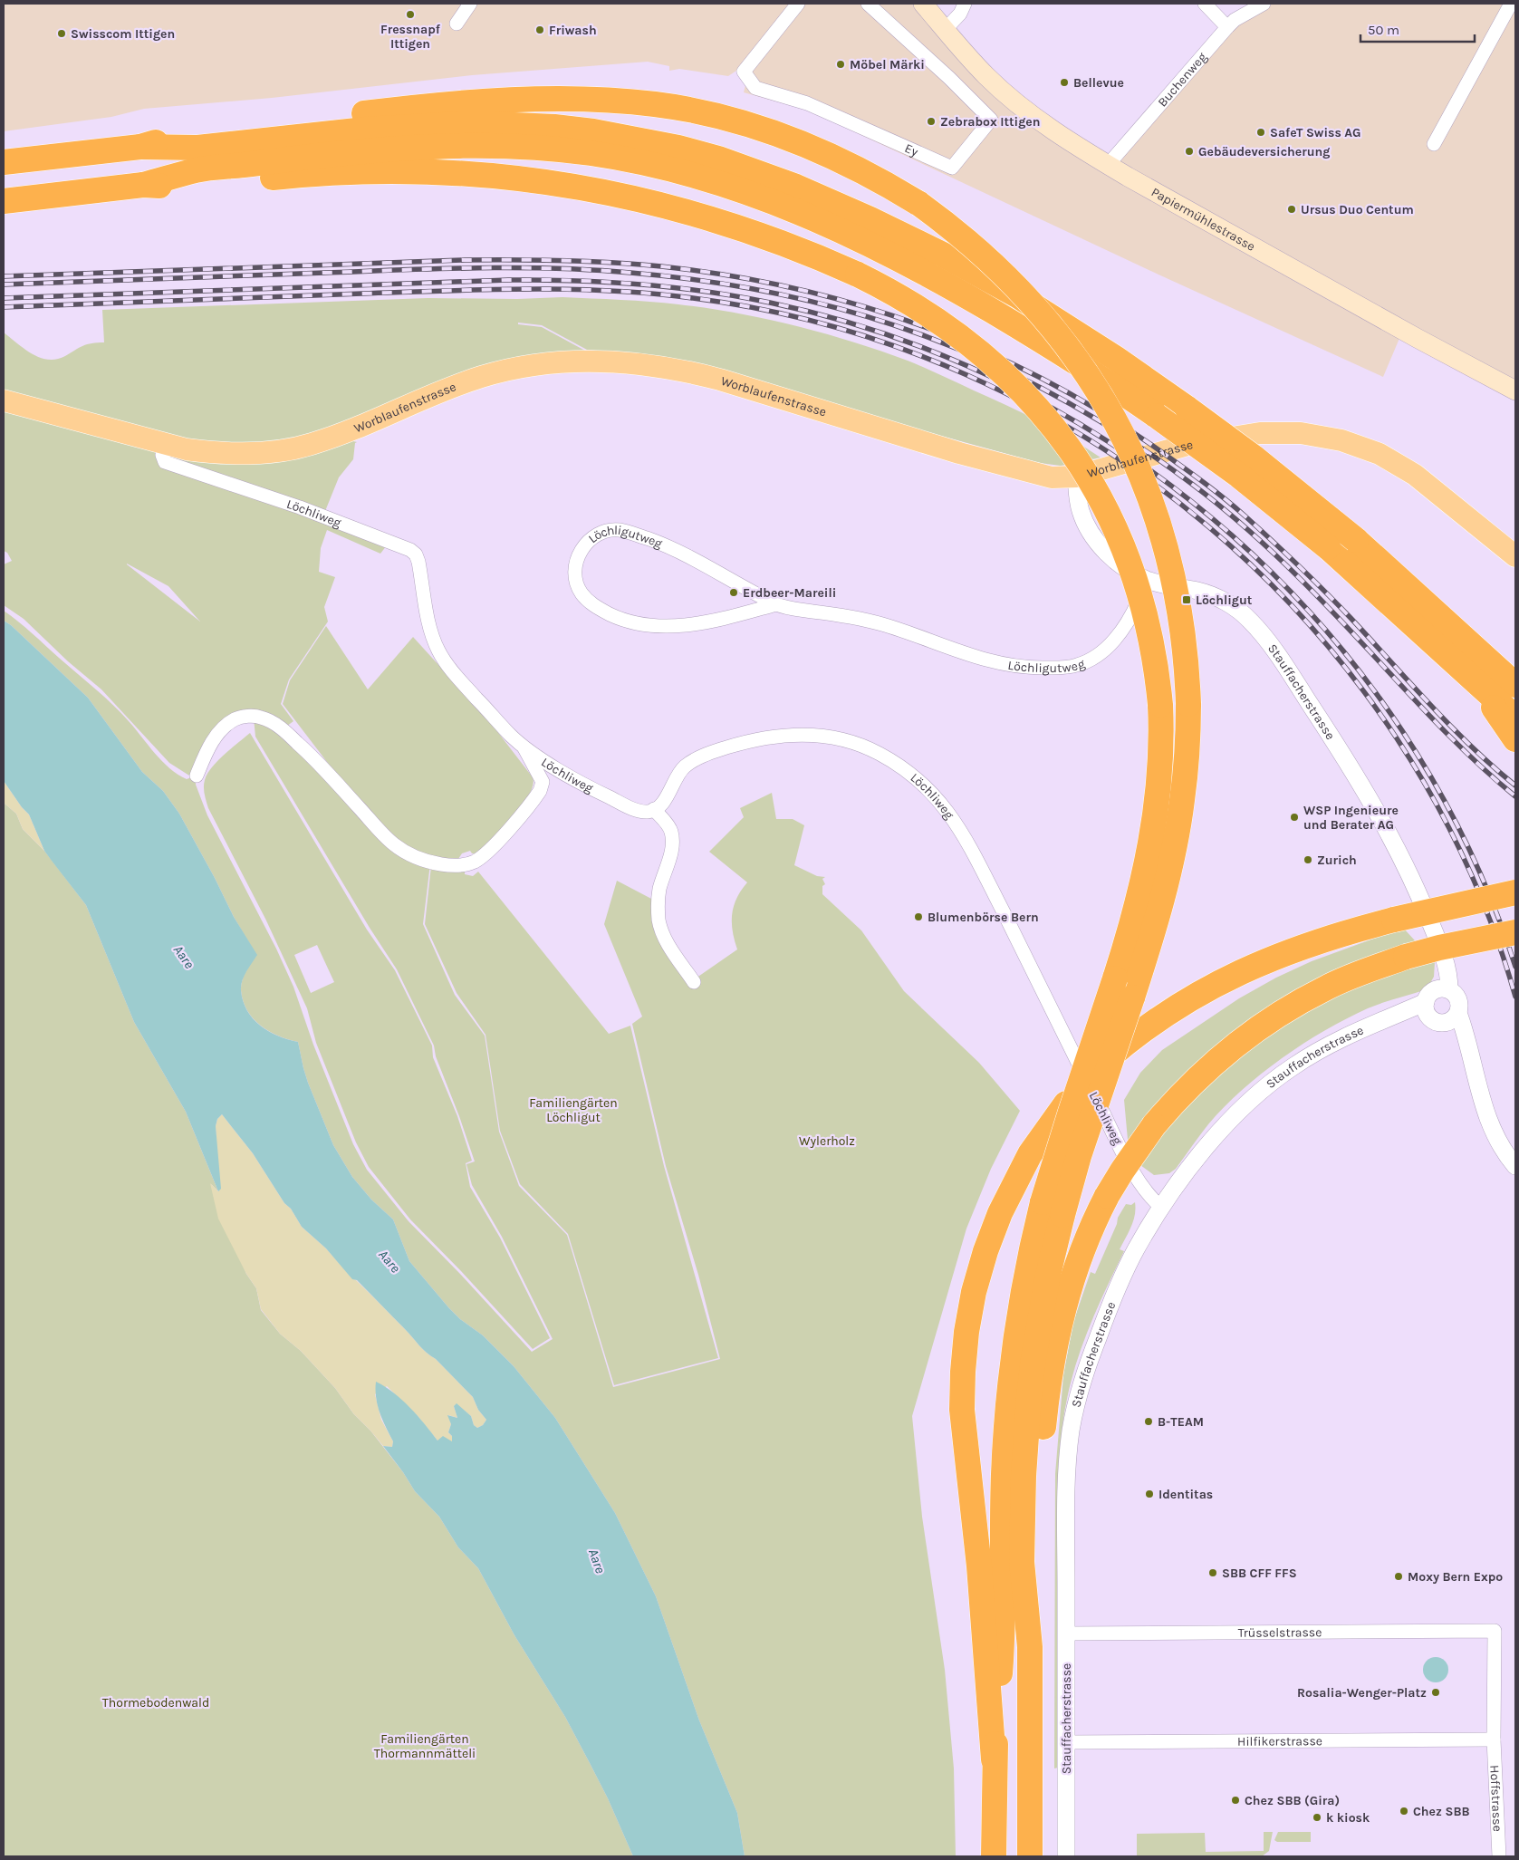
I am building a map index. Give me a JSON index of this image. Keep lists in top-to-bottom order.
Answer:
{
  "streets": {
    "main road": ["Papiermühlestrasse", "Worblaufenstrasse"],
    "street": [
      "Buchenweg",
      "Ey",
      "Löchliweg",
      "Löchligutweg",
      "Stauffacherstrasse",
      "Trüsselstrasse",
      "Hilfikerstrasse",
      "Hoffstrasse"
    ]
  },
  "crossings": [
    ["Buchenweg", "Papiermühlestrasse"],
    ["Worblaufenstrasse", "Löchliweg"],
    ["Löchliweg", "Stauffacherstrasse"],
    ["Löchligutweg", "Stauffacherstrasse"],
    ["Stauffacherstrasse", "Trüsselstrasse"],
    ["Stauffacherstrasse", "Hilfikerstrasse"],
    ["Trüsselstrasse", "Hilfikerstrasse"],
    ["Trüsselstrasse", "Hoffstrasse"],
    ["Hilfikerstrasse", "Hoffstrasse"]
  ],
  "water": ["Aare"],
  "parks": [
    "Familiengärten Löchligut",
    "Wylerholz",
    "Thormebodenwald",
    "Familiengärten Thormannmätteli"
  ],
  "places": {
    "other": [
      "Fressnapf Ittigen",
      "Friwash",
      "Swisscom Ittigen",
      "Möbel Märki",
      "Bellevue",
      "Zebrabox Ittigen",
      "SafeT Swiss AG",
      "Gebäudeversicherung",
      "Ursus Duo Centum",
      "Erdbeer-Mareili",
      "WSP Ingenieure und Berater AG",
      "Zurich",
      "Blumenbörse Bern",
      "B-TEAM",
      "Identitas",
      "SBB CFF FFS",
      "Moxy Bern Expo",
      "Rosalia-Wenger-Platz",
      "Chez SBB (Gira)",
      "Chez SBB",
      "k kiosk"
    ],
    "transit": ["Löchligut"]
  },
  "scale_bar": "50 m"
}
